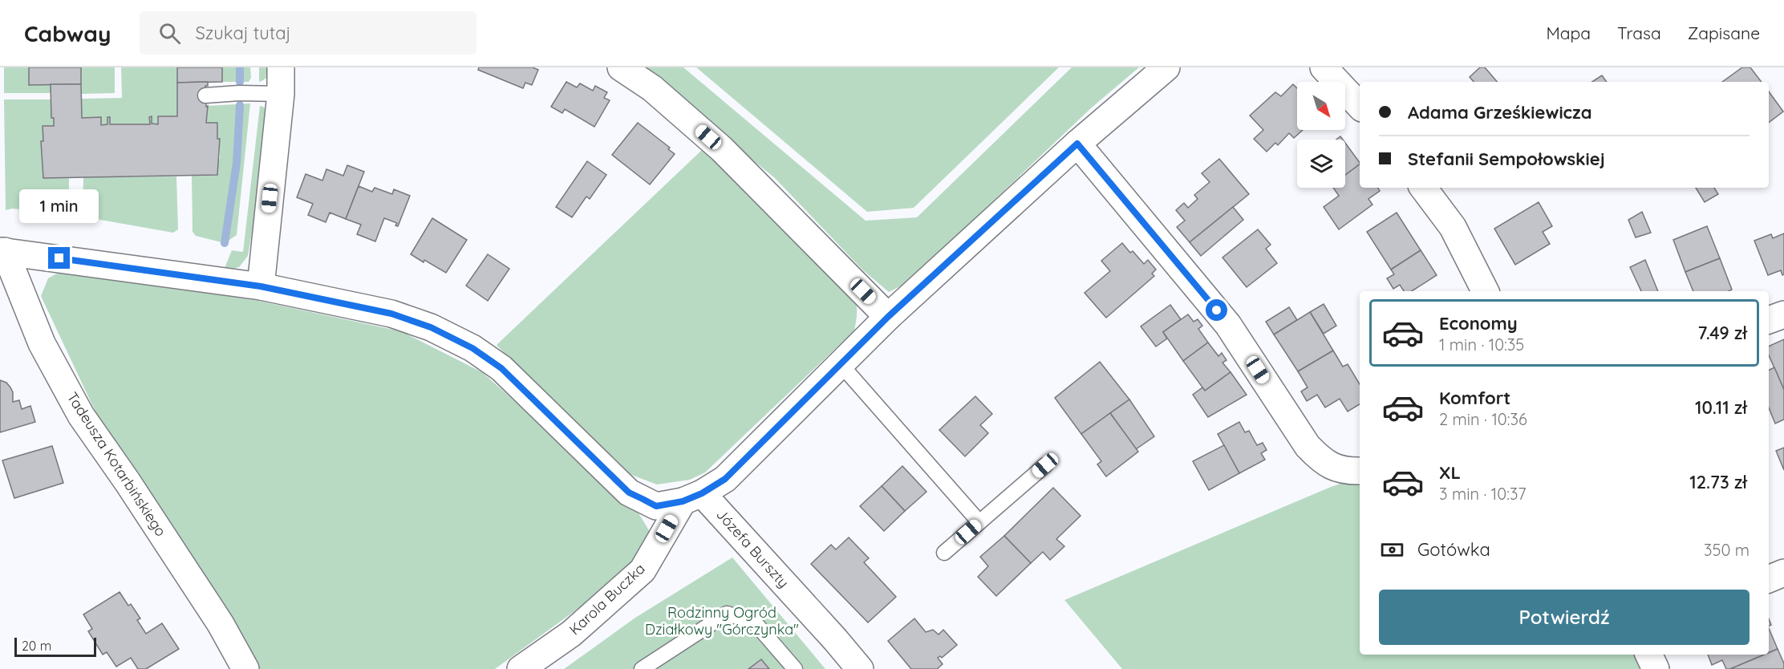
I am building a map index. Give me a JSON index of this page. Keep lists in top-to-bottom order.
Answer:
{
  "streets": {
    "street": ["Tadeusza Kotarbińskiego", "Józefa Burszty", "Karola Buczka"]
  },
  "crossings": [
    ["Józefa Burszty", "Karola Buczka"]
  ],
  "parks": ["Rodzinny Ogród Działkowy \"Górczynka\""],
  "scale_bar": "20 m",
  "north": "bottom right",
  "page": {
    "header": "Cabway",
    "search": "Szukaj tutaj",
    "nav": ["Mapa", "Trasa", "Zapisane"],
    "banner": ["Adama Grześkiewicza", "Stefanii Sempołowskiej"],
    "bubble": "1 min",
    "list": [
      {
        "name": "Economy",
        "note": "1 min · 10:35",
        "value": "7.49 zł"
      },
      {
        "name": "Komfort",
        "note": "2 min · 10:36",
        "value": "10.11 zł"
      },
      {
        "name": "XL",
        "note": "3 min · 10:37",
        "value": "12.73 zł"
      }
    ],
    "pay": ["Gotówka", "350 m"],
    "buttons": "Potwierdź",
    "scale": "20 m"
  }
}
